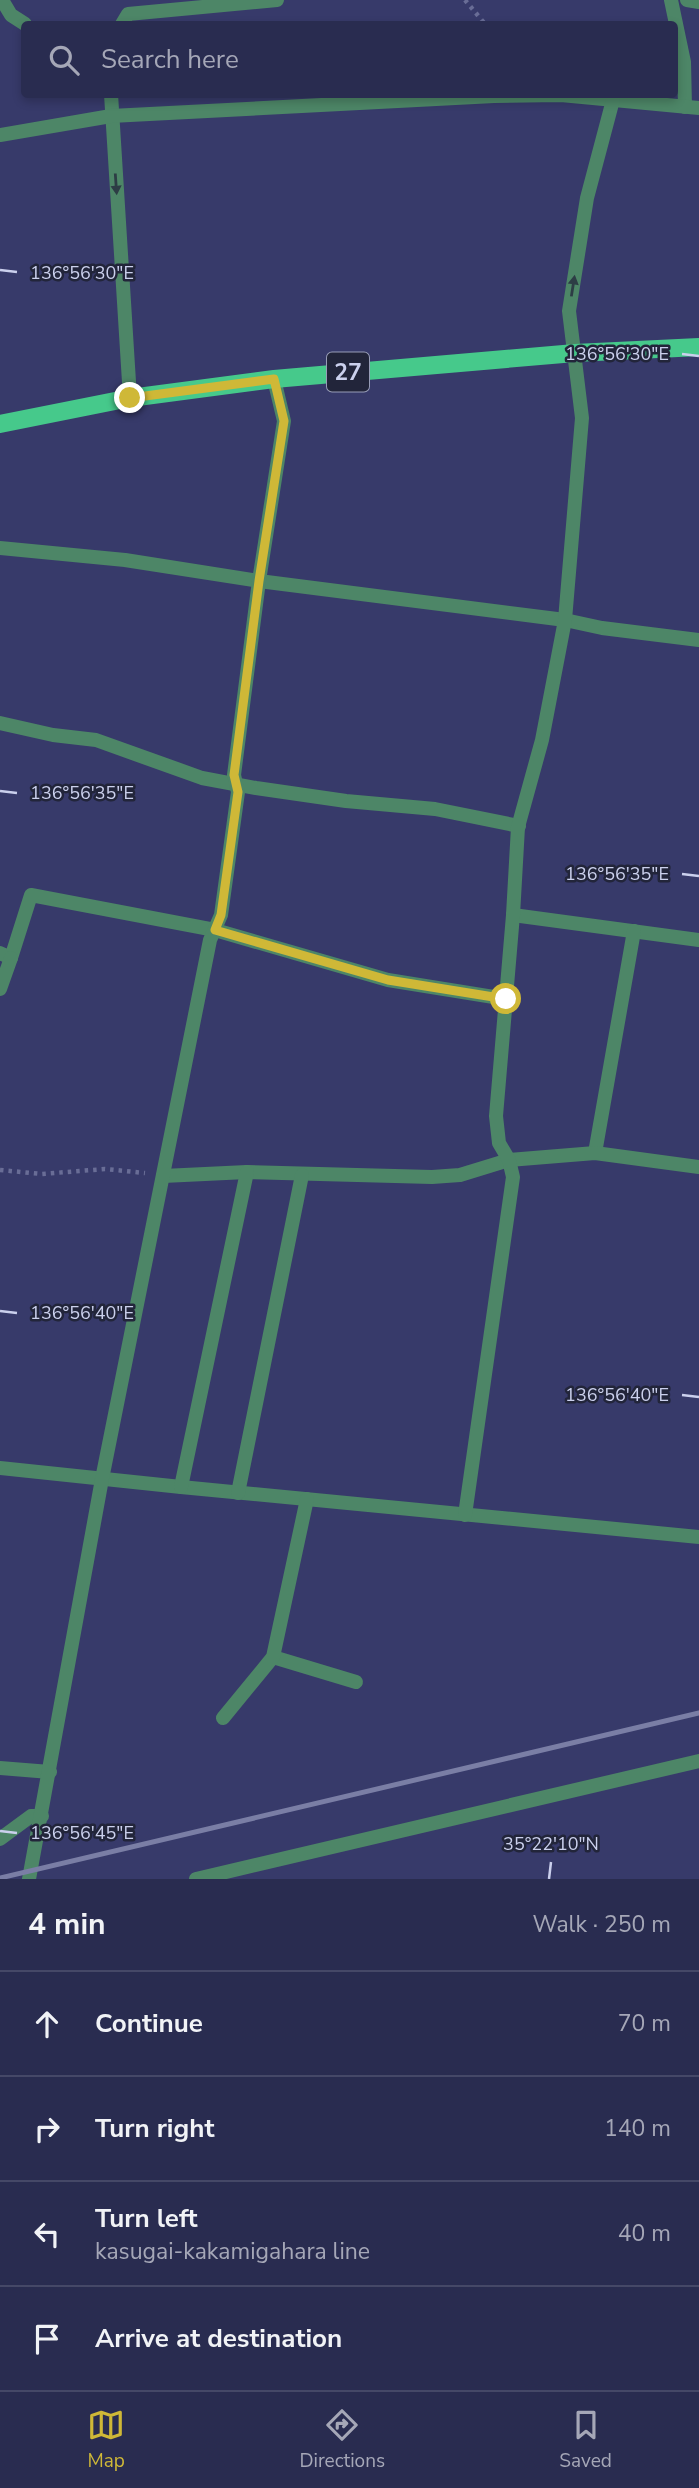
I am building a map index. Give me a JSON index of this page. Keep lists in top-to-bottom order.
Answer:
{
  "streets": {
    "main road": ["27"]
  },
  "page": {
    "search": "Search here",
    "heading": ["4 min", "Walk · 250 m"],
    "list": [
      ["Continue", "70 m"],
      ["Turn right", "140 m"],
      ["Turn left", "kasugai-kakamigahara line", "40 m"],
      "Arrive at destination"
    ],
    "nav": ["Map", "Directions", "Saved"]
  },
  "coordinates": [
    "136°56'30\"E",
    "136°56'35\"E",
    "136°56'40\"E",
    "136°56'45\"E",
    "35°22'10\"N"
  ]
}
